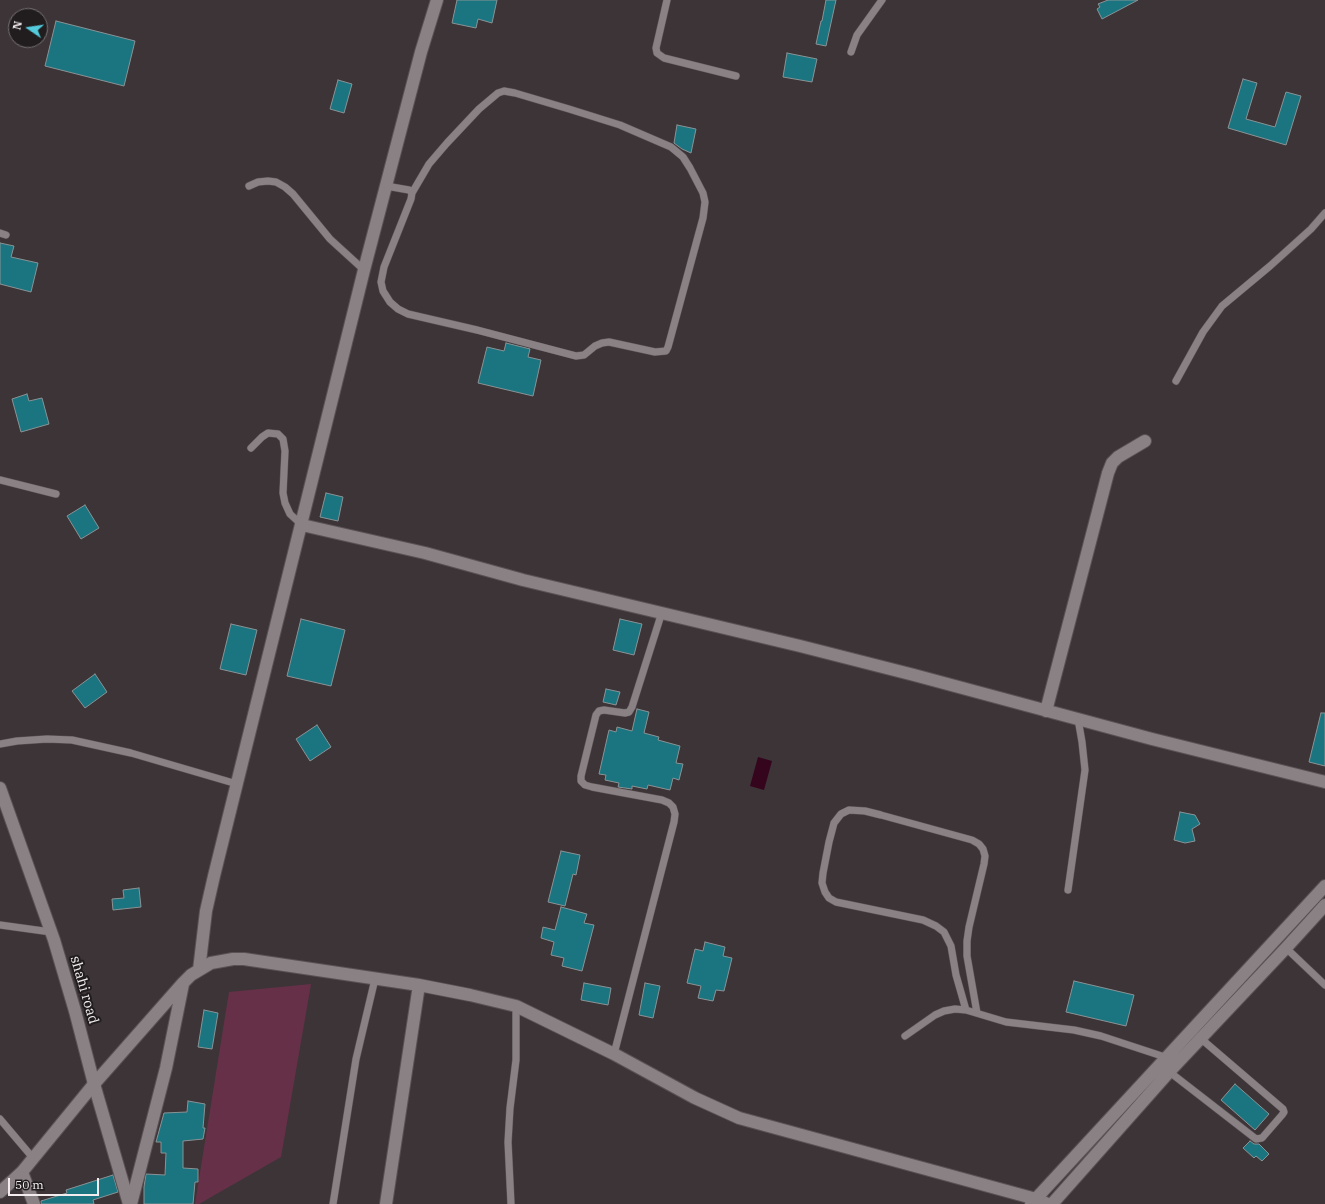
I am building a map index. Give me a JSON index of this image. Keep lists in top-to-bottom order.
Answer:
{
  "streets": {
    "street": ["shahi road"]
  },
  "scale_bar": "50 m",
  "north": "left"
}
